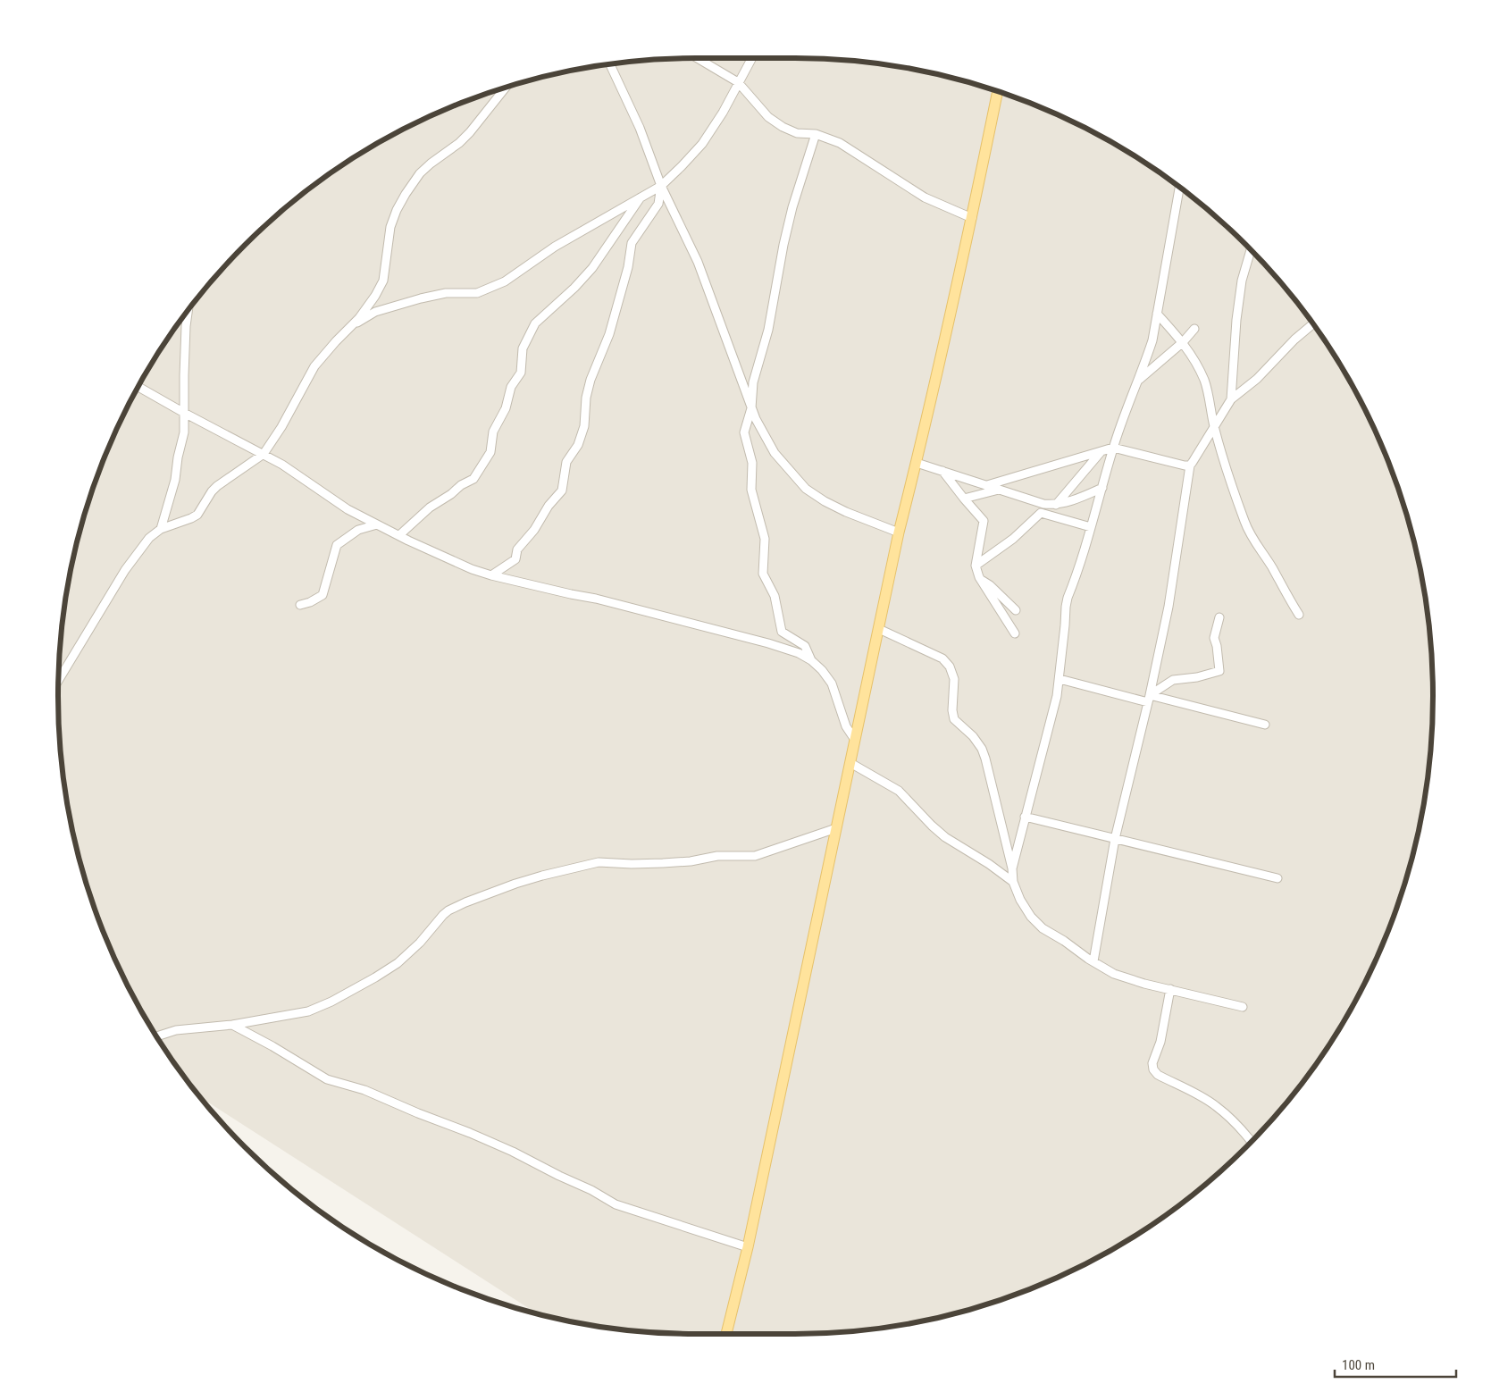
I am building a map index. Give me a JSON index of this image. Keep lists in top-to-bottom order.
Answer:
{
  "scale_bar": "100 m"
}
